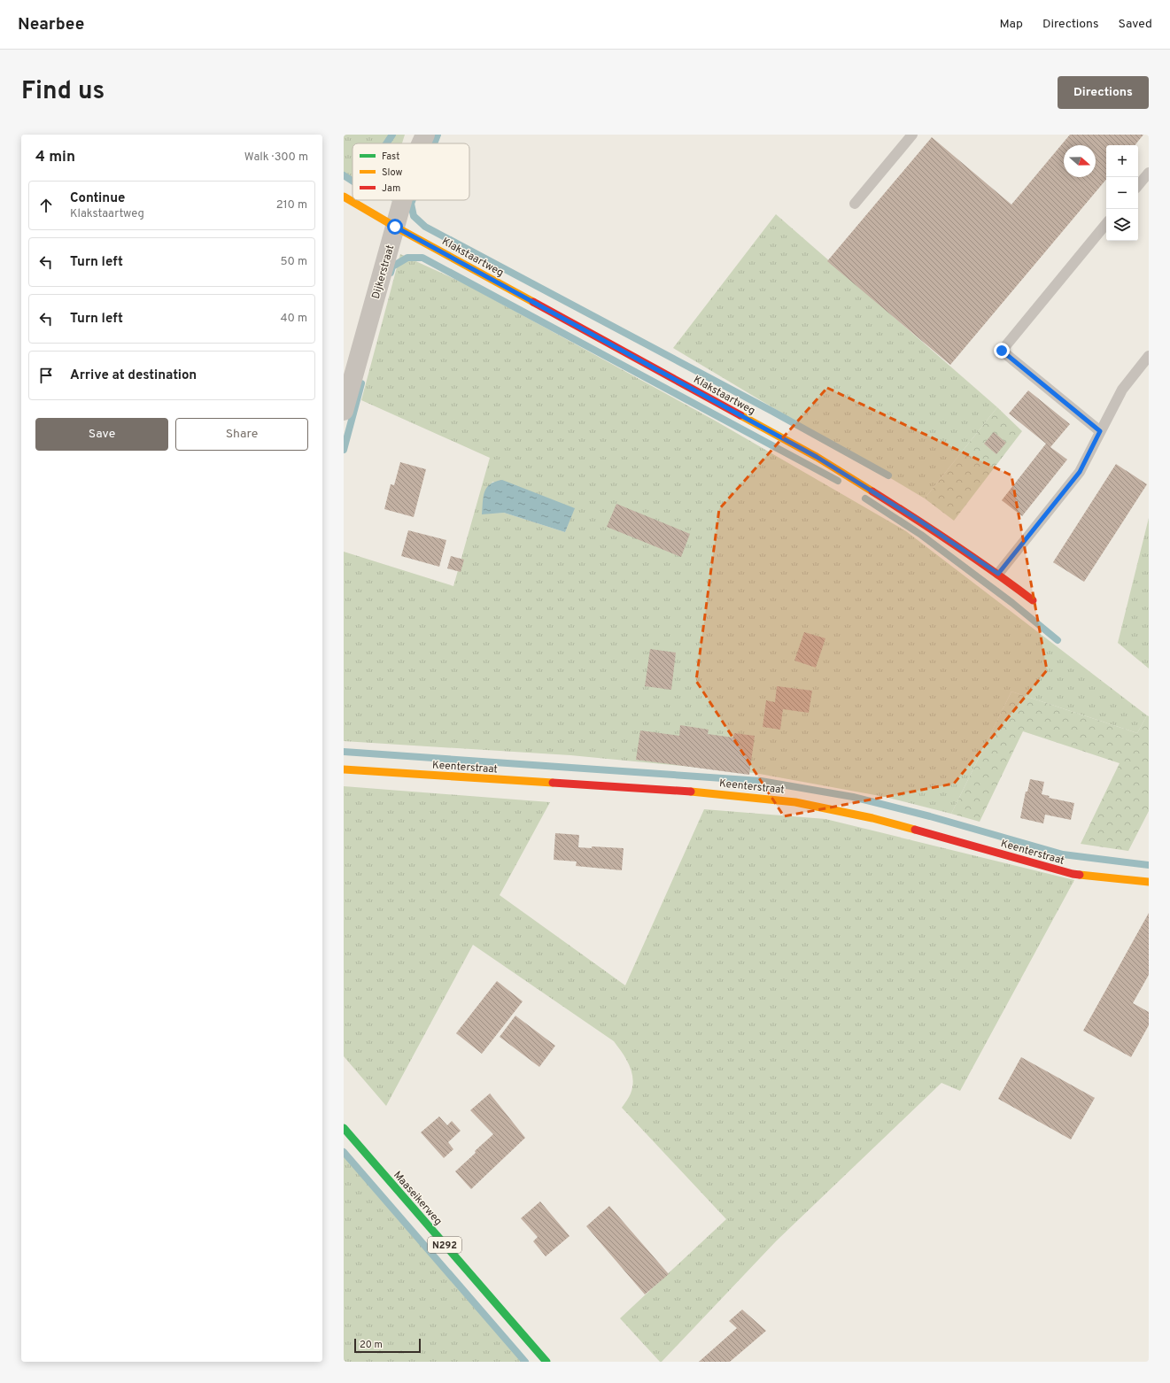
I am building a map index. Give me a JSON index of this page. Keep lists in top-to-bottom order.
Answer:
{
  "streets": {
    "street": [
      "Klakstaartweg",
      "Dijkerstraat",
      "Keenterstraat",
      "Maaseikerweg",
      "N292"
    ]
  },
  "crossings": [
    ["Klakstaartweg", "Dijkerstraat"]
  ],
  "legend": ["Fast", "Slow", "Jam"],
  "scale_bar": "20 m",
  "north": "right",
  "page": {
    "header": "Nearbee",
    "nav": ["Map", "Directions", "Saved"],
    "title": "Find us",
    "buttons": [
      "Directions",
      ["Save", "Share"]
    ],
    "heading": ["4 min", "Walk · 300 m"],
    "map_buttons": ["+", "−"],
    "list": [
      ["Continue", "Klakstaartweg", "210 m"],
      ["Turn left", "50 m"],
      ["Turn left", "40 m"],
      "Arrive at destination"
    ],
    "scale": "20 m"
  }
}
